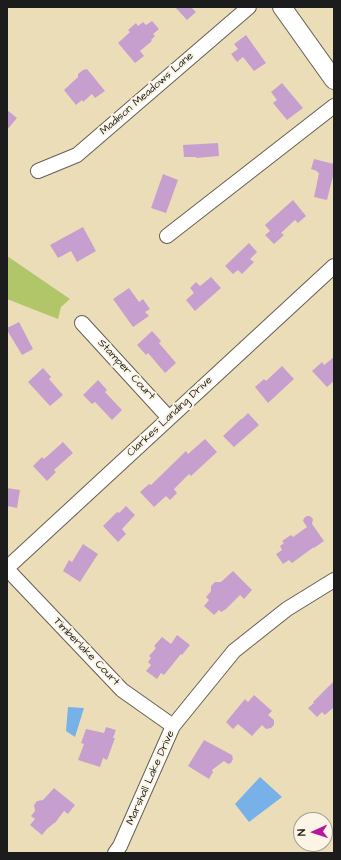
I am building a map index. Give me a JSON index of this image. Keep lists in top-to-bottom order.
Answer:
{
  "streets": {
    "street": [
      "Madison Meadows Lane",
      "Stamper Court",
      "Clarkes Landing Drive",
      "Timberlake Court",
      "Marshall Lake Drive"
    ]
  },
  "crossings": [
    ["Stamper Court", "Clarkes Landing Drive"],
    ["Clarkes Landing Drive", "Timberlake Court"],
    ["Timberlake Court", "Marshall Lake Drive"]
  ],
  "north": "left"
}
